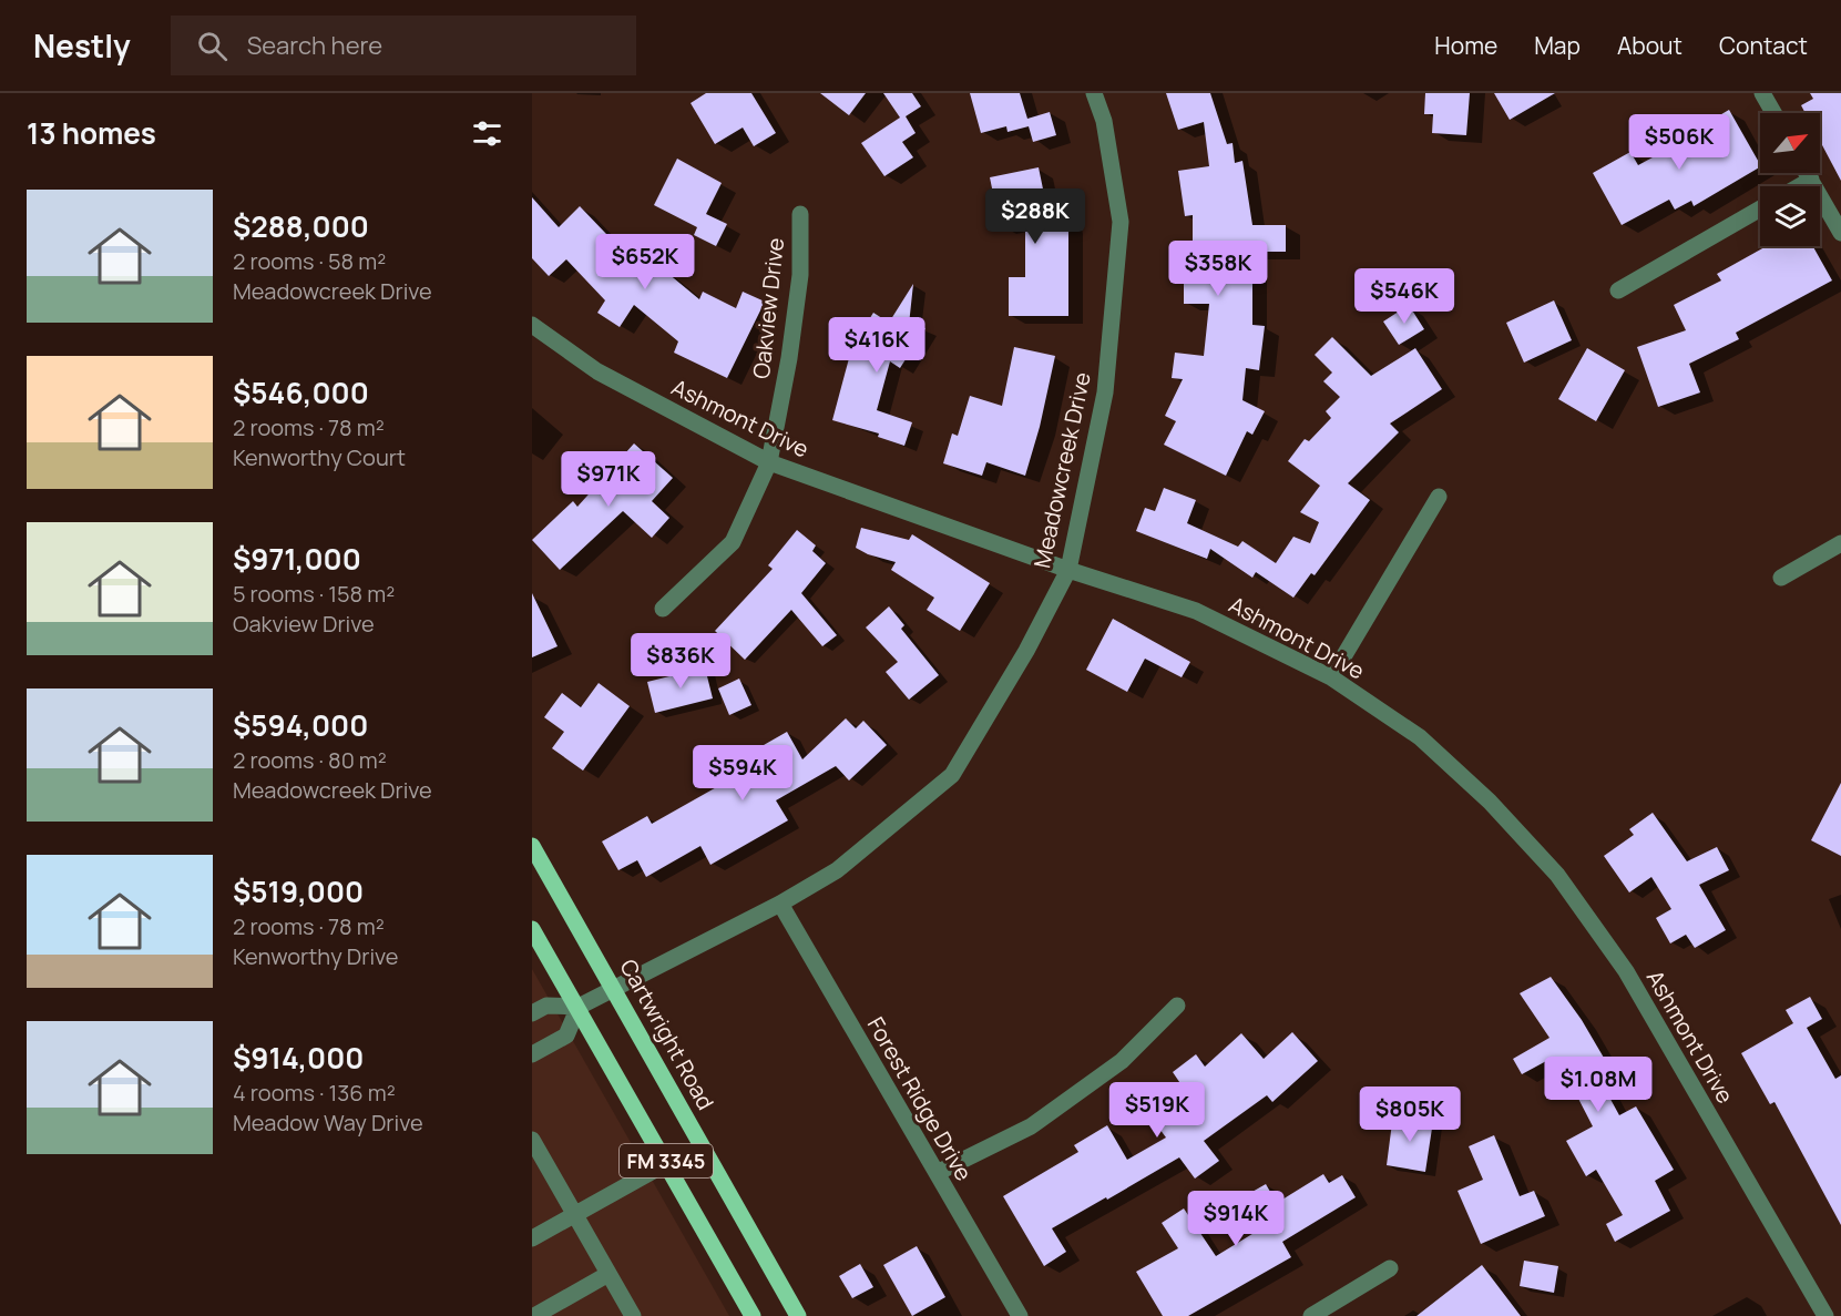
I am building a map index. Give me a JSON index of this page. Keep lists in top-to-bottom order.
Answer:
{
  "streets": {
    "main road": ["Cartwright Road", "FM 3345"],
    "street": [
      "Oakview Drive",
      "Ashmont Drive",
      "Meadowcreek Drive",
      "Forest Ridge Drive"
    ]
  },
  "crossings": [
    ["Oakview Drive", "Ashmont Drive"],
    ["Ashmont Drive", "Meadowcreek Drive"],
    ["Meadowcreek Drive", "Cartwright Road"],
    ["Meadowcreek Drive", "Forest Ridge Drive"],
    ["Meadowcreek Drive", "FM 3345"]
  ],
  "north": "top right",
  "page": {
    "header": "Nestly",
    "search": "Search here",
    "nav": [
      "Home",
      "Map",
      "About",
      "Contact"
    ],
    "heading": "13 homes",
    "price": [
      "$506K",
      "$288K",
      "$652K",
      "$358K",
      "$546K",
      "$416K",
      "$971K",
      "$836K",
      "$594K",
      "$1.08M",
      "$519K",
      "$805K",
      "$914K"
    ],
    "list": [
      {
        "name": "$288,000",
        "note": "2 rooms · 58 m² · Meadowcreek Drive"
      },
      {
        "name": "$546,000",
        "note": "2 rooms · 78 m² · Kenworthy Court"
      },
      {
        "name": "$971,000",
        "note": "5 rooms · 158 m² · Oakview Drive"
      },
      {
        "name": "$594,000",
        "note": "2 rooms · 80 m² · Meadowcreek Drive"
      },
      {
        "name": "$519,000",
        "note": "2 rooms · 78 m² · Kenworthy Drive"
      },
      {
        "name": "$914,000",
        "note": "4 rooms · 136 m² · Meadow Way Drive"
      }
    ]
  }
}
